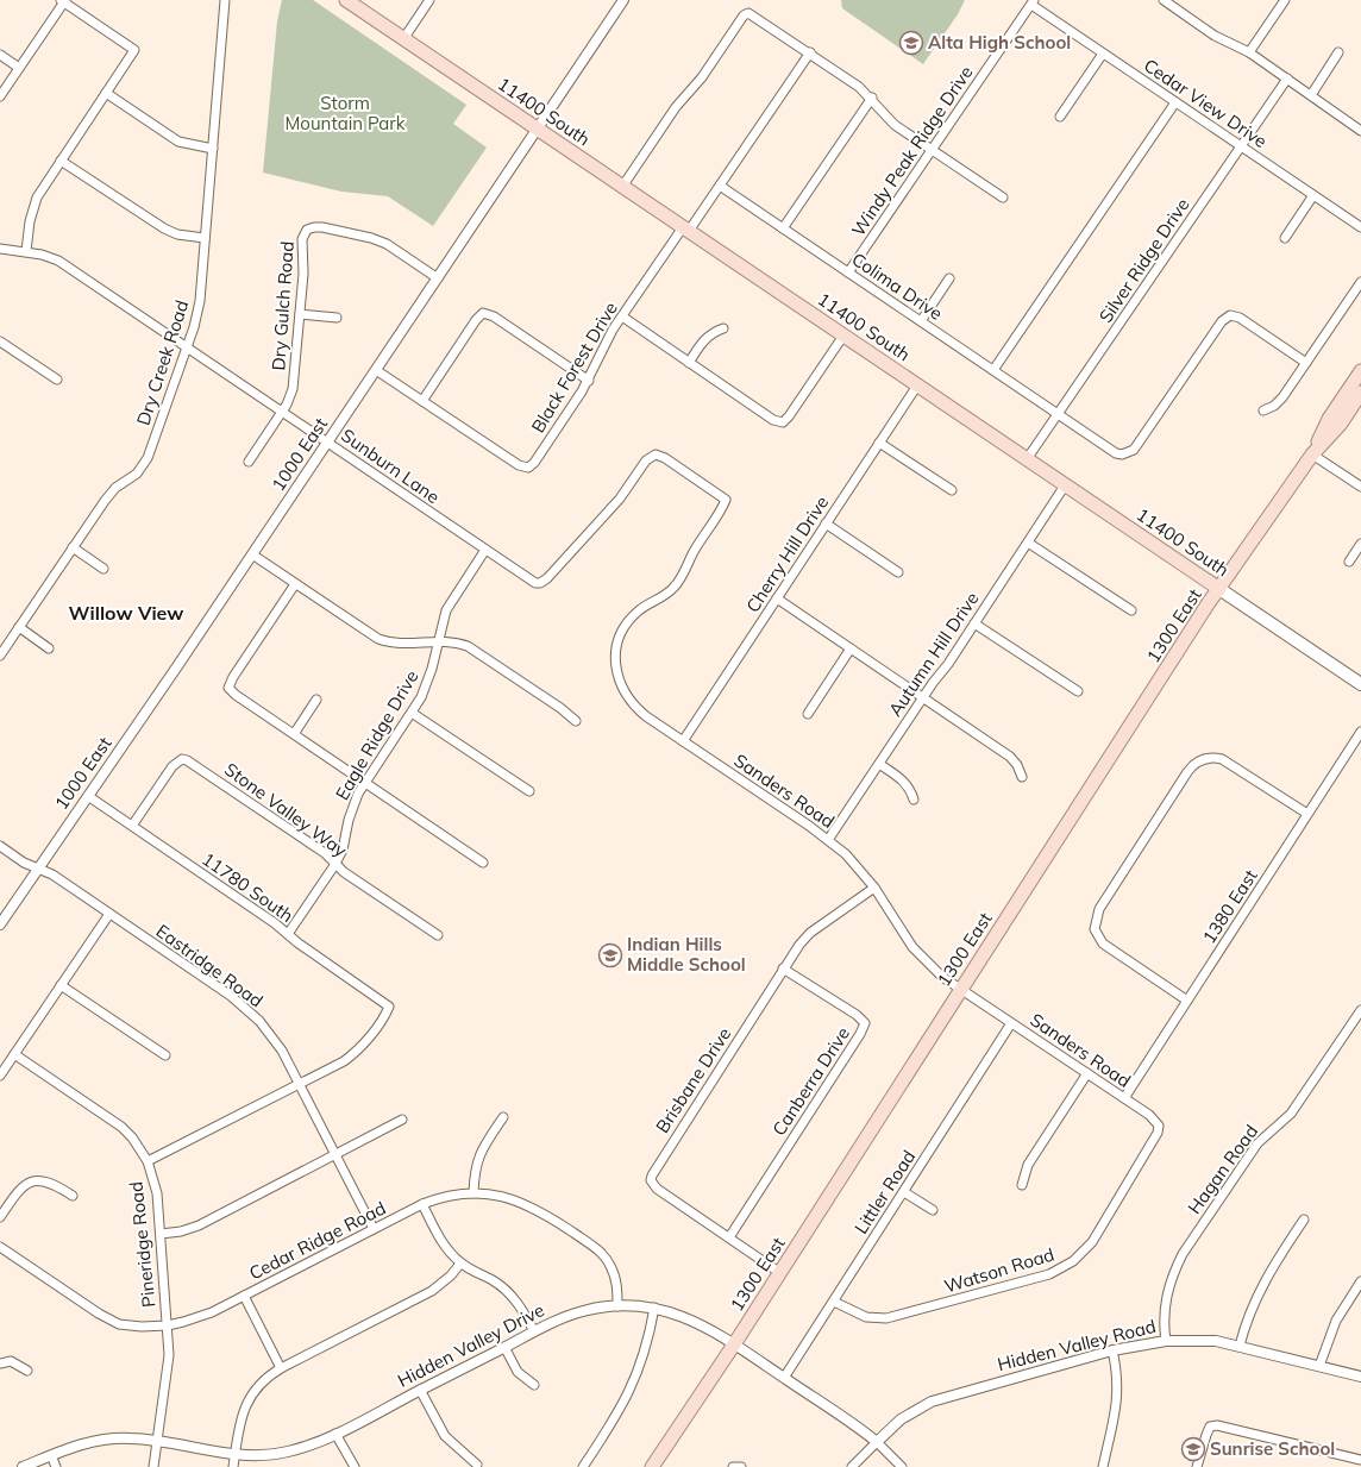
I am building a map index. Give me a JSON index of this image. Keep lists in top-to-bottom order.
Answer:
{
  "streets": {
    "main road": ["11400 South", "1300 East"],
    "street": [
      "Cedar View Drive",
      "Windy Peak Ridge Drive",
      "Silver Ridge Drive",
      "Colima Drive",
      "Dry Gulch Road",
      "Dry Creek Road",
      "Black Forest Drive",
      "1000 East",
      "Sunburn Lane",
      "Cherry Hill Drive",
      "Autumn Hill Drive",
      "Eagle Ridge Drive",
      "Sanders Road",
      "Stone Valley Way",
      "11780 South",
      "1380 East",
      "Eastridge Road",
      "Brisbane Drive",
      "Canberra Drive",
      "Hagan Road",
      "Littler Road",
      "Cedar Ridge Road",
      "Pineridge Road",
      "Watson Road",
      "Hidden Valley Drive",
      "Hidden Valley Road"
    ]
  },
  "crossings": [
    ["Cedar View Drive", "Windy Peak Ridge Drive"],
    ["Cedar View Drive", "Silver Ridge Drive"],
    ["11400 South", "Silver Ridge Drive"],
    ["11400 South", "Black Forest Drive"],
    ["11400 South", "1000 East"],
    ["11400 South", "Cherry Hill Drive"],
    ["11400 South", "1300 East"],
    ["11400 South", "Autumn Hill Drive"],
    ["Windy Peak Ridge Drive", "Colima Drive"],
    ["Silver Ridge Drive", "Colima Drive"],
    ["Colima Drive", "Black Forest Drive"],
    ["Dry Gulch Road", "1000 East"],
    ["Dry Gulch Road", "Sunburn Lane"],
    ["Dry Creek Road", "Sunburn Lane"],
    ["Black Forest Drive", "1000 East"],
    ["1000 East", "Sunburn Lane"],
    ["1000 East", "11780 South"],
    ["1000 East", "Eastridge Road"],
    ["Sunburn Lane", "Eagle Ridge Drive"],
    ["Sunburn Lane", "Sanders Road"],
    ["Cherry Hill Drive", "Sanders Road"],
    ["1300 East", "Sanders Road"],
    ["1300 East", "Brisbane Drive"],
    ["1300 East", "Hidden Valley Drive"],
    ["Autumn Hill Drive", "Sanders Road"],
    ["Eagle Ridge Drive", "Stone Valley Way"],
    ["Eagle Ridge Drive", "11780 South"],
    ["Sanders Road", "1380 East"],
    ["Sanders Road", "Brisbane Drive"],
    ["Sanders Road", "Littler Road"],
    ["Sanders Road", "Watson Road"],
    ["Stone Valley Way", "11780 South"],
    ["11780 South", "Eastridge Road"],
    ["Eastridge Road", "Cedar Ridge Road"],
    ["Brisbane Drive", "Canberra Drive"],
    ["Hagan Road", "Hidden Valley Road"],
    ["Littler Road", "Watson Road"],
    ["Littler Road", "Hidden Valley Drive"],
    ["Cedar Ridge Road", "Pineridge Road"],
    ["Cedar Ridge Road", "Hidden Valley Drive"],
    ["Pineridge Road", "Hidden Valley Drive"],
    ["Hidden Valley Drive", "Hidden Valley Road"]
  ],
  "districts": ["Willow View"],
  "parks": ["Storm Mountain Park"],
  "places": {
    "school or university": ["Alta High School", "Indian Hills Middle School", "Sunrise School"]
  }
}
